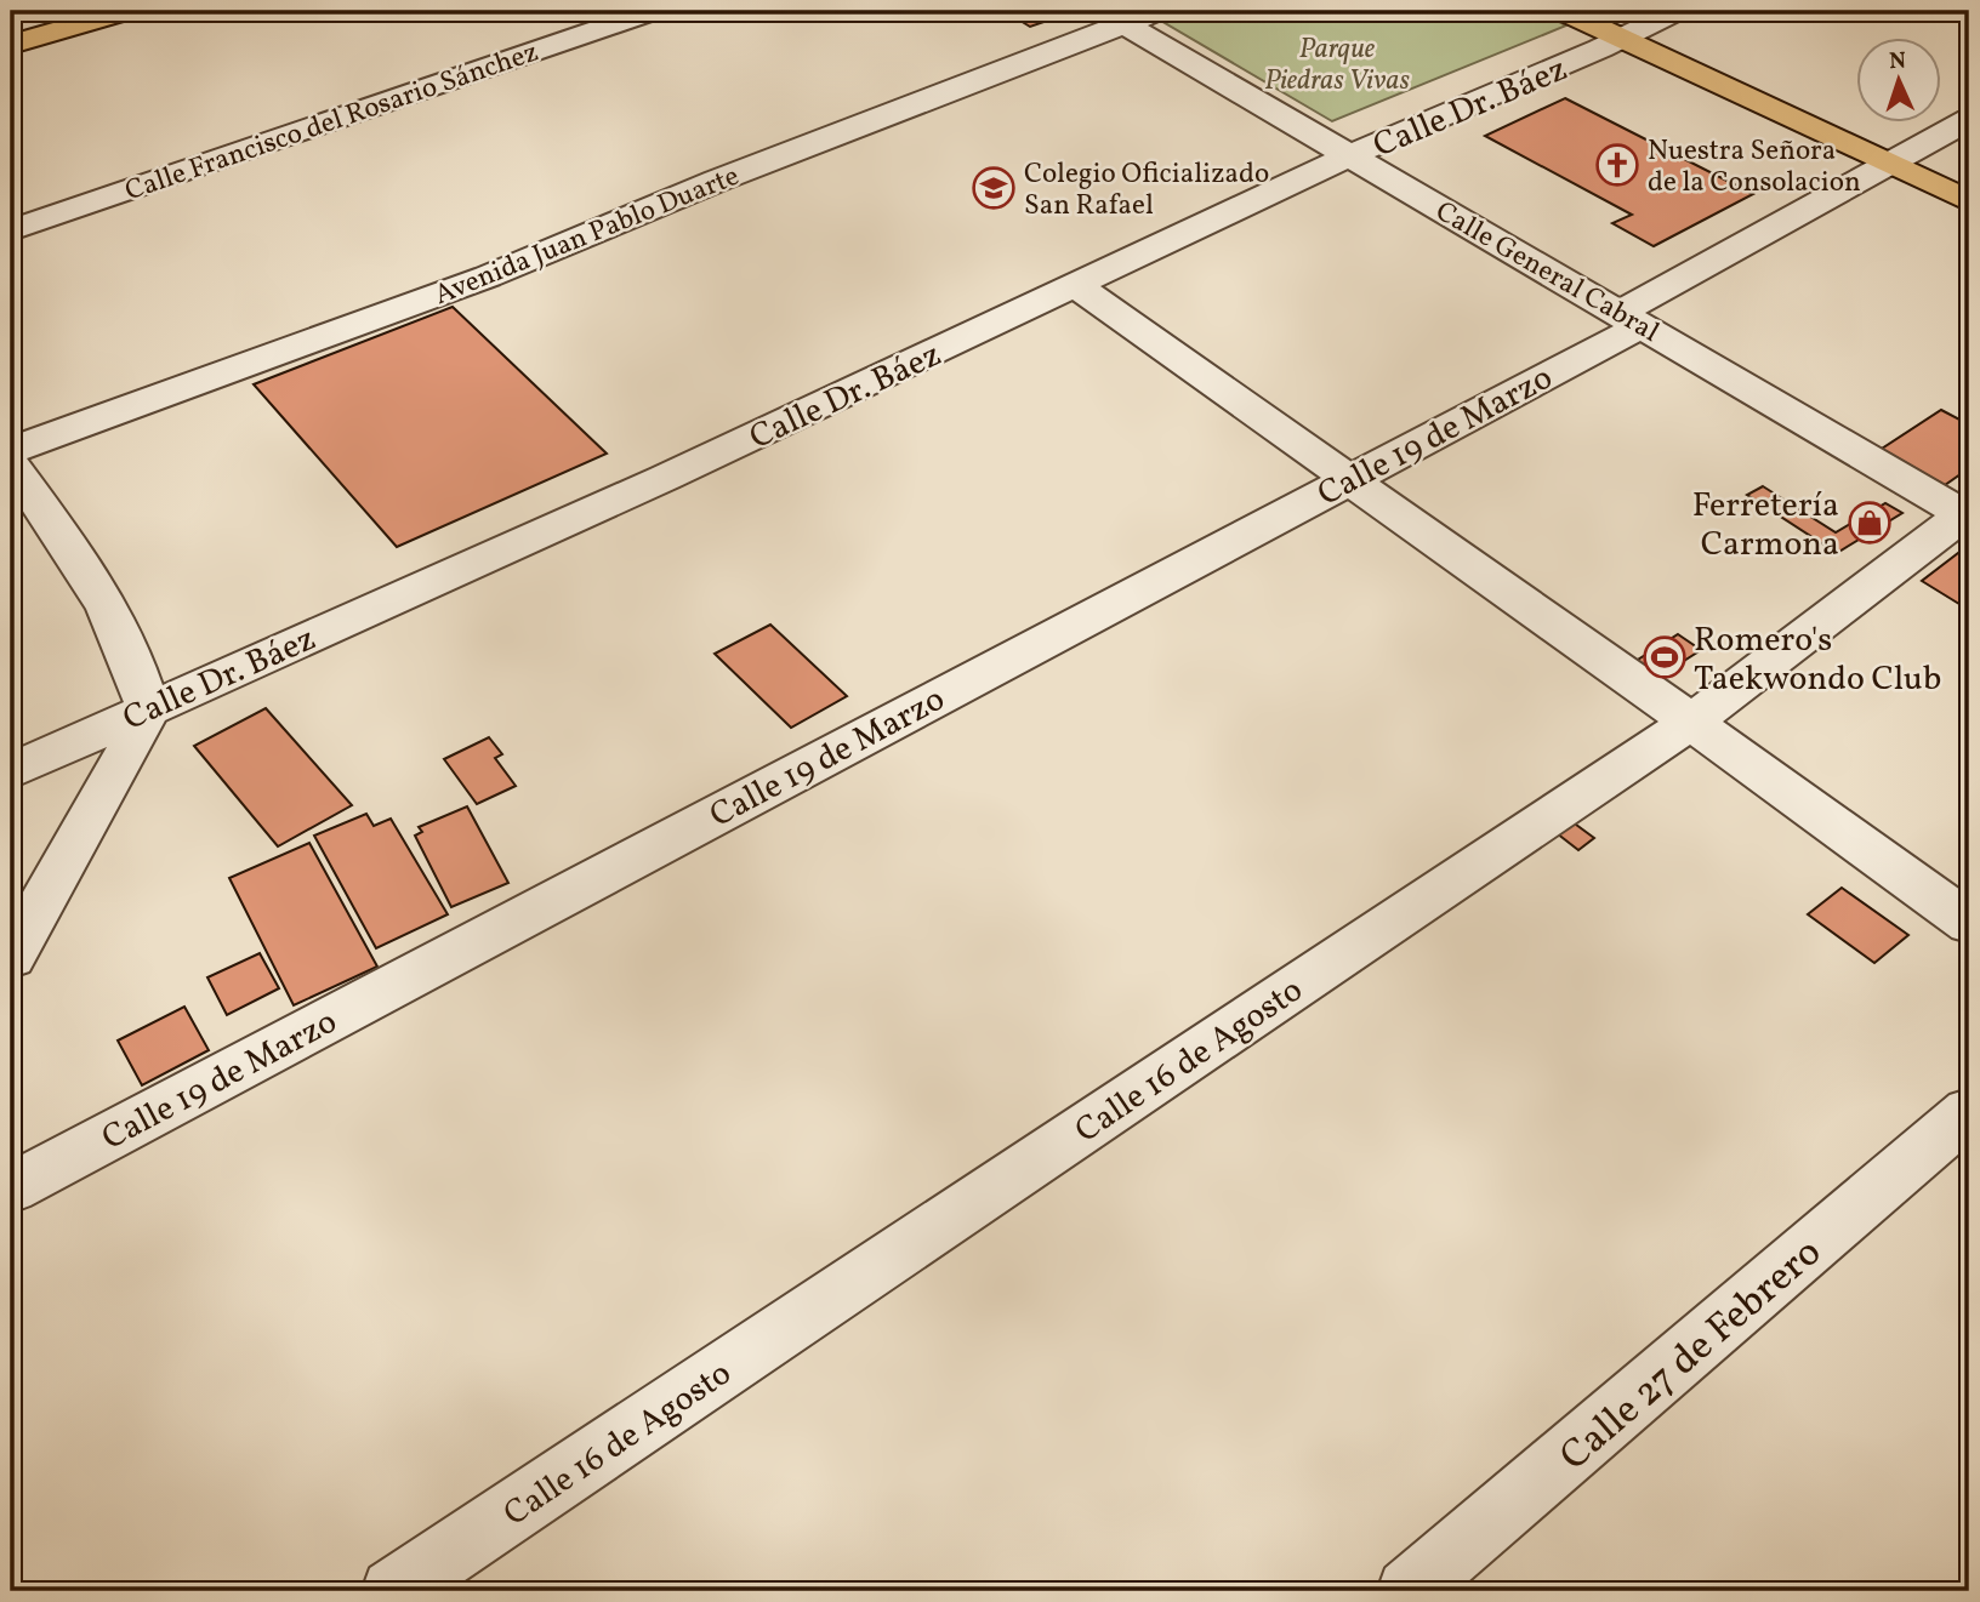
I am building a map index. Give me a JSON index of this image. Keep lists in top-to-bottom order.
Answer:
{
  "streets": {
    "street": [
      "Calle Dr. Báez",
      "Calle Francisco del Rosario Sánchez",
      "Avenida Juan Pablo Duarte",
      "Calle General Cabral",
      "Calle 19 de Marzo",
      "Calle 16 de Agosto",
      "Calle 27 de Febrero"
    ]
  },
  "crossings": [
    ["Calle Dr. Báez", "Calle General Cabral"],
    ["Avenida Juan Pablo Duarte", "Calle General Cabral"],
    ["Calle General Cabral", "Calle 19 de Marzo"],
    ["Calle General Cabral", "Calle 16 de Agosto"]
  ],
  "parks": ["Parque Piedras Vivas"],
  "places": {
    "church": ["Nuestra Señora de la Consolacion"],
    "school or university": ["Colegio Oficializado San Rafael"],
    "shop": ["Ferretería Carmona"],
    "sports": ["Romero's Taekwondo Club"]
  },
  "north": "top"
}
